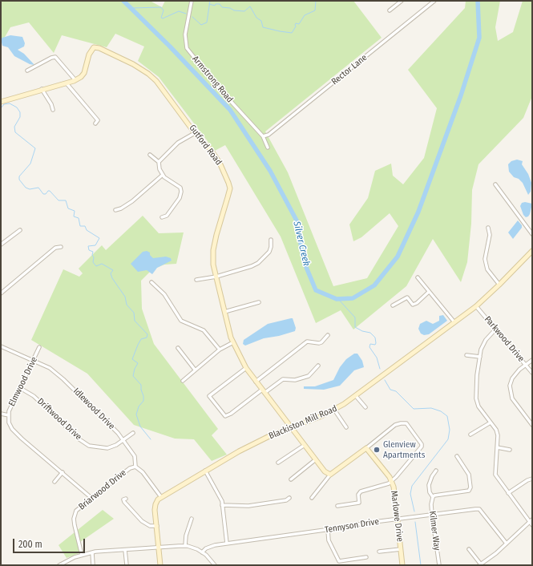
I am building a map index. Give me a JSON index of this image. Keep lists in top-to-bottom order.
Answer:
{
  "streets": {
    "street": [
      "Rector Lane",
      "Armstrong Road",
      "Gutford Road",
      "Parkwood Drive",
      "Elmwood Drive",
      "Idlewood Drive",
      "Driftwood Drive",
      "Blackiston Mill Road",
      "Briarwood Drive",
      "Marlowe Drive",
      "Tennyson Drive",
      "Kilmer Way"
    ]
  },
  "crossings": [
    ["Rector Lane", "Armstrong Road"],
    ["Gutford Road", "Blackiston Mill Road"],
    ["Parkwood Drive", "Blackiston Mill Road"],
    ["Elmwood Drive", "Idlewood Drive"],
    ["Elmwood Drive", "Driftwood Drive"],
    ["Elmwood Drive", "Briarwood Drive"],
    ["Idlewood Drive", "Driftwood Drive"],
    ["Idlewood Drive", "Briarwood Drive"],
    ["Marlowe Drive", "Tennyson Drive"],
    ["Tennyson Drive", "Kilmer Way"]
  ],
  "water": ["Silver Creek"],
  "places": ["Glenview Apartments"],
  "scale_bar": "200 m"
}
